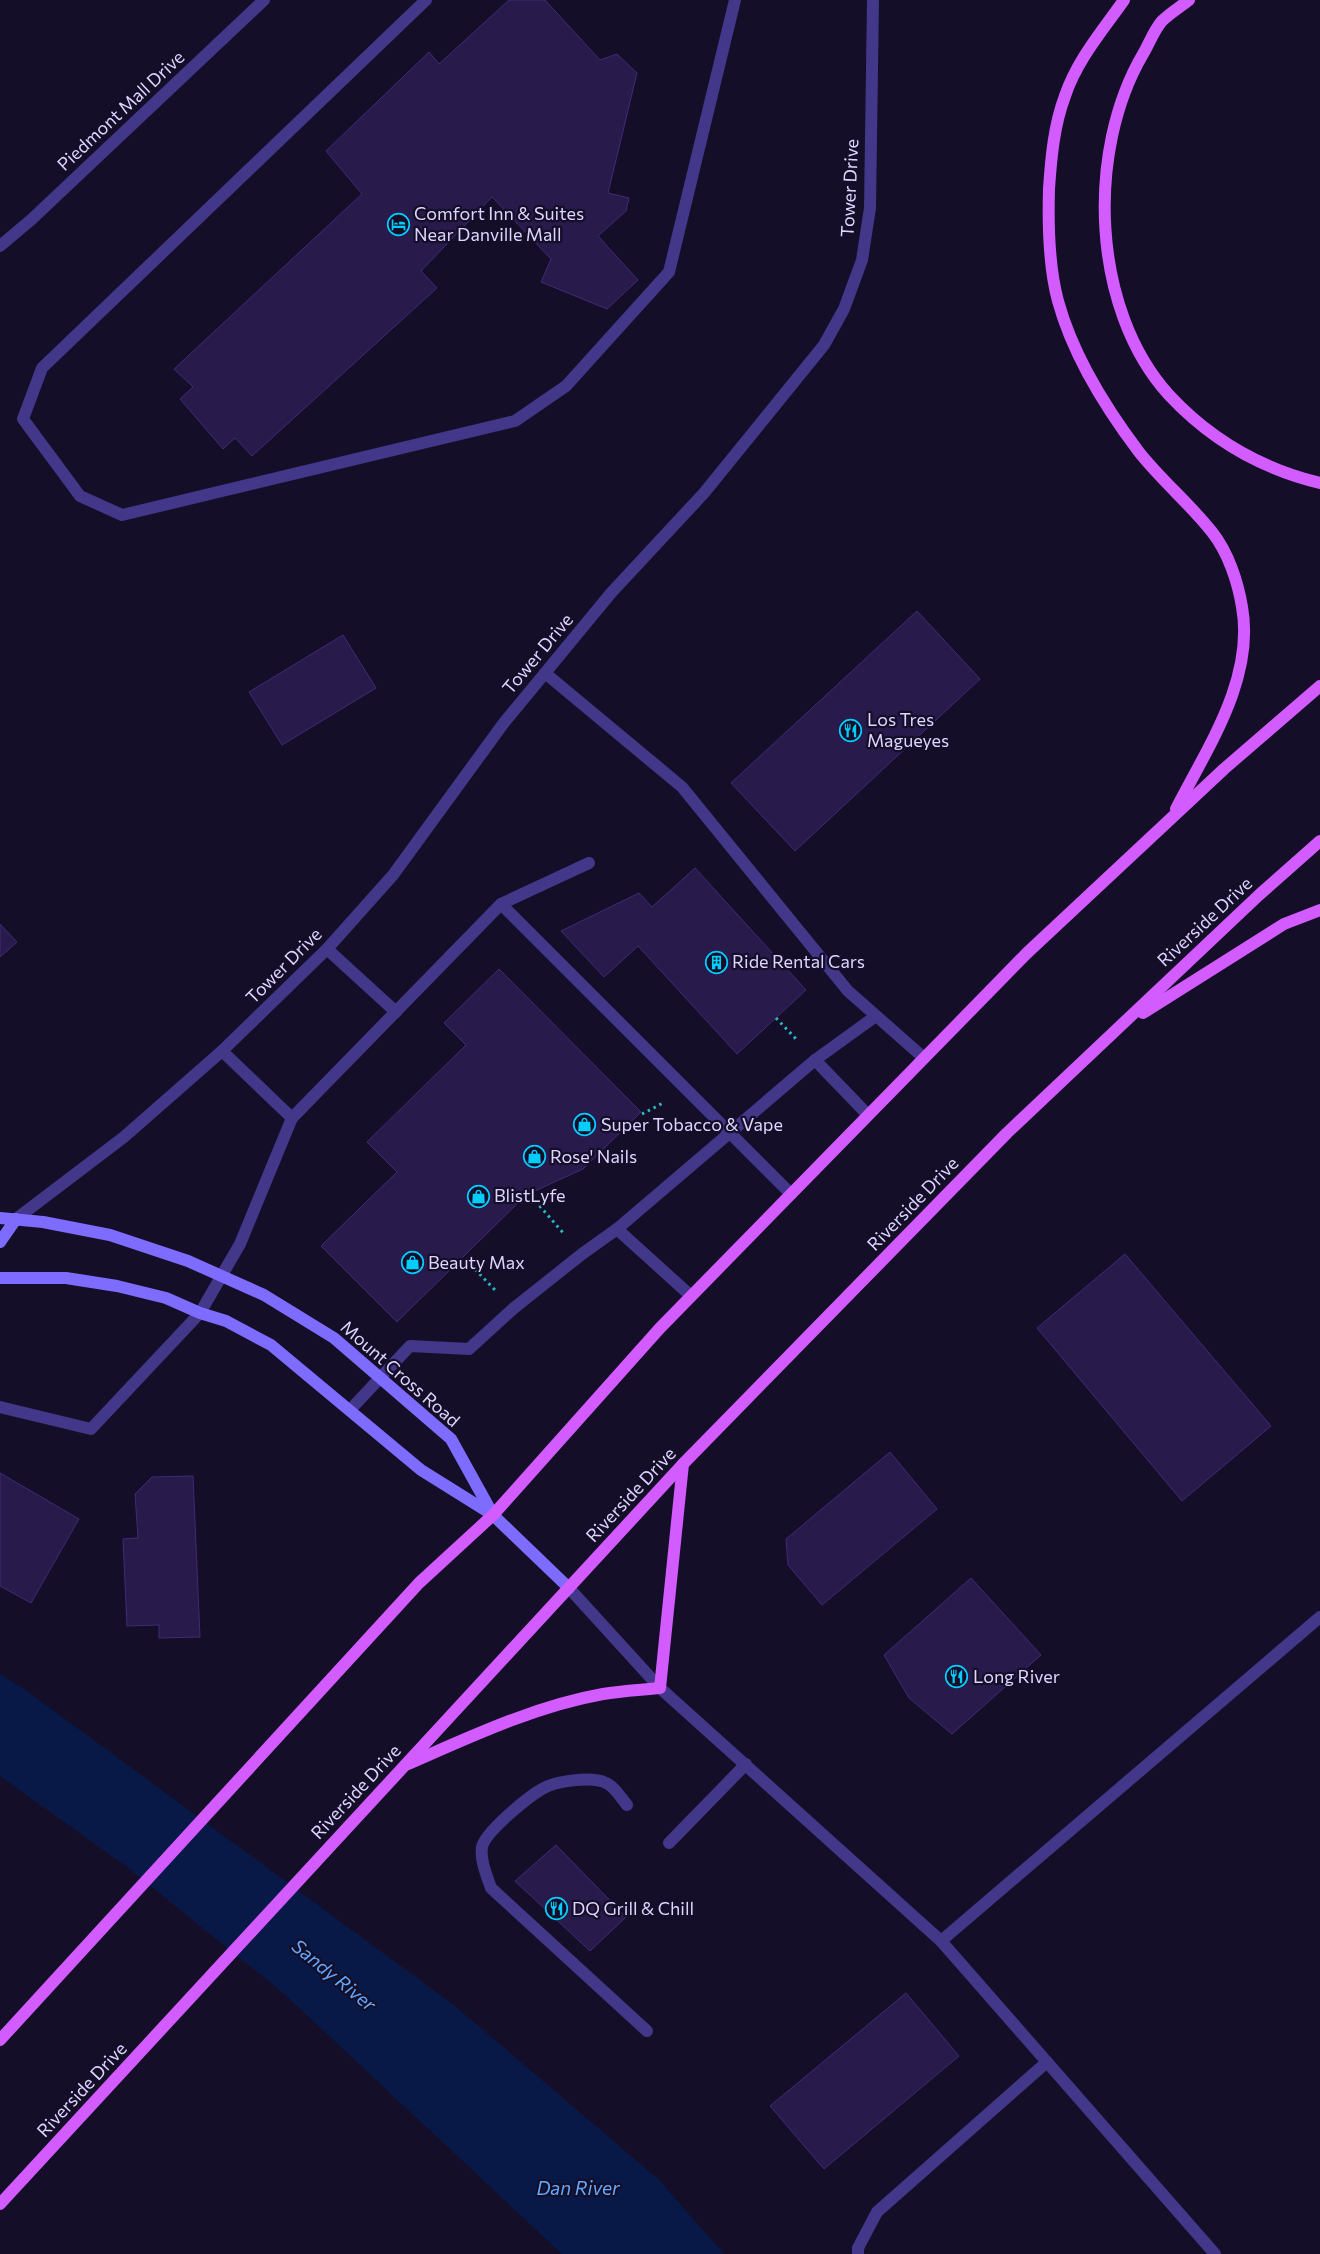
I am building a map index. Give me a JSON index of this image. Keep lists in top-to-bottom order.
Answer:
{
  "streets": {
    "main road": ["Riverside Drive", "Mount Cross Road"],
    "street": ["Piedmont Mall Drive", "Tower Drive"]
  },
  "crossings": [
    ["Tower Drive", "Mount Cross Road"]
  ],
  "water": ["Sandy River", "Dan River"],
  "places": {
    "hotel": ["Comfort Inn & Suites Near Danville Mall"],
    "restaurant": ["Los Tres Magueyes", "Long River", "DQ Grill & Chill"],
    "building": ["Ride Rental Cars"],
    "shop": [
      "Super Tobacco & Vape",
      "Rose' Nails",
      "BlistLyfe",
      "Beauty Max"
    ]
  }
}
